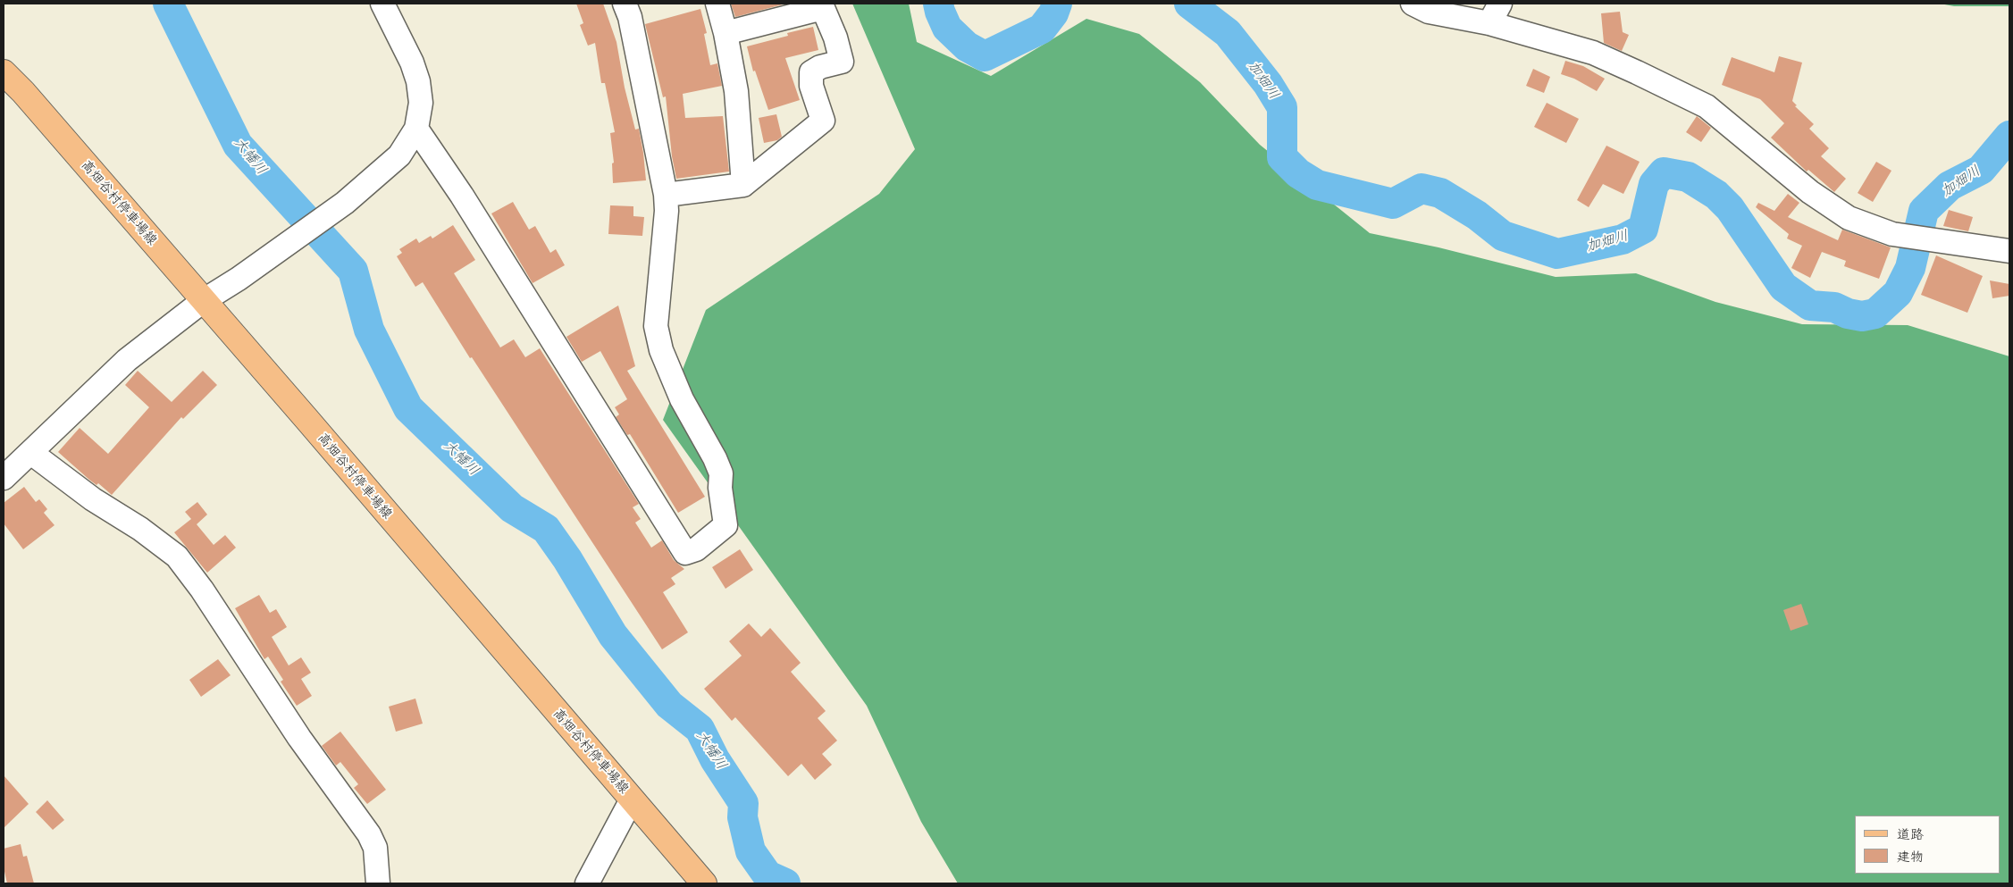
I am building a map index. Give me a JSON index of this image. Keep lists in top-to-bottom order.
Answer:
{
  "streets": {
    "main road": ["高畑谷村停車場線"]
  },
  "water": ["加畑川", "大幡川"],
  "legend": ["道路", "建物"]
}
